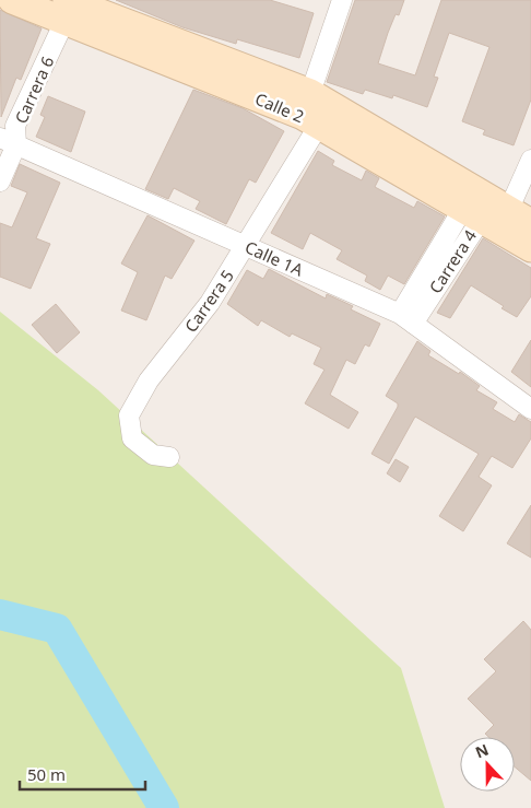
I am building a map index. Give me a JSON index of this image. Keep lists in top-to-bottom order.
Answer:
{
  "streets": {
    "main road": ["Calle 2"],
    "street": [
      "Carrera 6",
      "Calle 1A",
      "Carrera 4",
      "Carrera 5"
    ]
  },
  "crossings": [
    ["Carrera 6", "Calle 2"],
    ["Carrera 6", "Calle 1A"],
    ["Calle 2", "Carrera 4"],
    ["Calle 2", "Carrera 5"],
    ["Calle 1A", "Carrera 4"],
    ["Calle 1A", "Carrera 5"]
  ],
  "scale_bar": "50 m",
  "north": "top"
}
